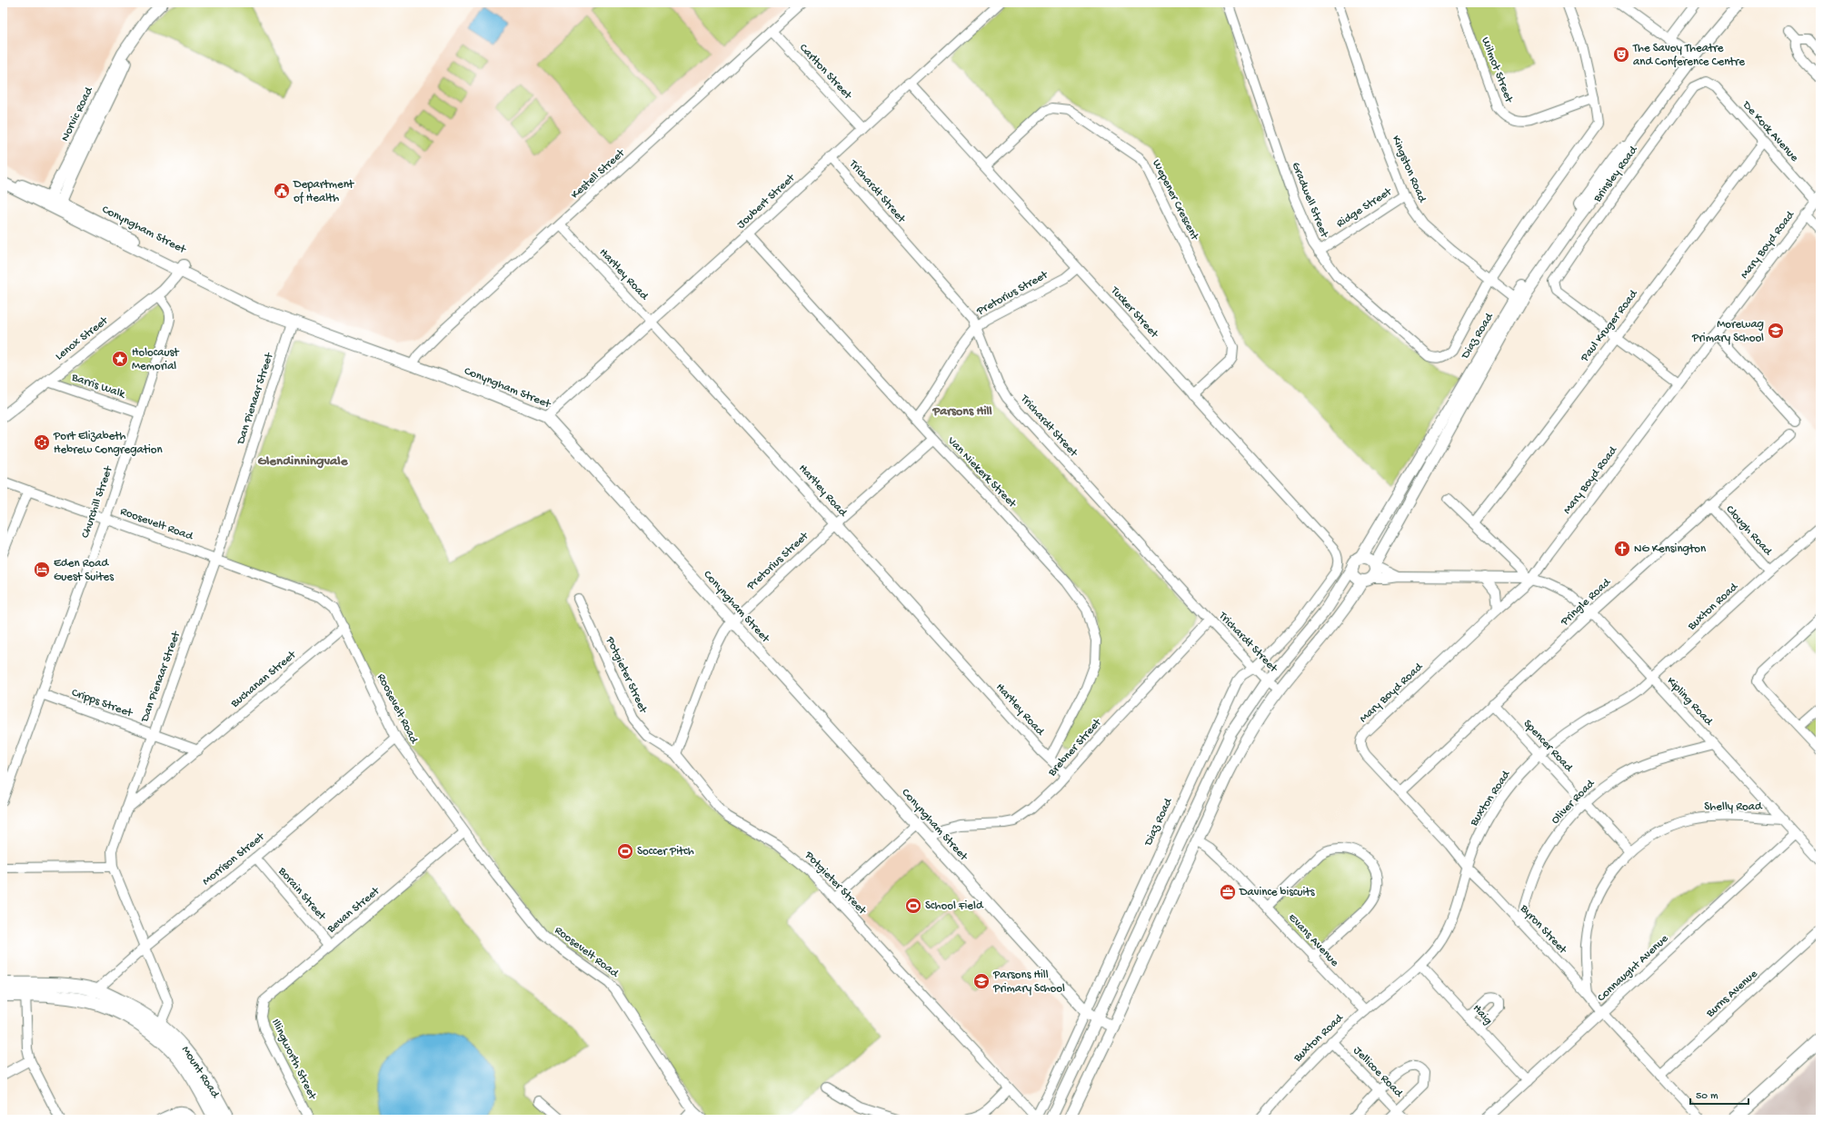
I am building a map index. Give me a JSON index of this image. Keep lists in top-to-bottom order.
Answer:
{
  "streets": {
    "main road": ["Mount Road"],
    "street": [
      "Wilmot Street",
      "Carlton Street",
      "Norvic Road",
      "De Kock Avenue",
      "Kingston Road",
      "Kestell Street",
      "Brinsley Road",
      "Trichardt Street",
      "Wepener Crescent",
      "Gradwell Street",
      "Joubert Street",
      "Ridge Street",
      "Conyngham Street",
      "Mary Boyd Road",
      "Hartley Road",
      "Pretorius Street",
      "Tucker Street",
      "Paul Kruger Road",
      "Diaz Road",
      "Lenox Street",
      "Barris Walk",
      "Dan Pienaar Street",
      "Van Niekerk Street",
      "Churchill Street",
      "Roosevelt Road",
      "Clough Road",
      "Pringle Road",
      "Buxton Road",
      "Potgieter Street",
      "Buchanan Street",
      "Kipling Road",
      "Cripps Street",
      "Spencer Road",
      "Brebner Street",
      "Oliver Road",
      "Shelly Road",
      "Morrison Street",
      "Borain Street",
      "Bevan Street",
      "Byron Street",
      "Evans Avenue",
      "Connaught Avenue",
      "Burns Avenue",
      "Haig",
      "Illingworth Street",
      "Jellicoe Road"
    ]
  },
  "crossings": [
    ["Wilmot Street", "Diaz Road"],
    ["Carlton Street", "Kestell Street"],
    ["Carlton Street", "Joubert Street"],
    ["Norvic Road", "Conyngham Street"],
    ["De Kock Avenue", "Brinsley Road"],
    ["De Kock Avenue", "Mary Boyd Road"],
    ["De Kock Avenue", "Paul Kruger Road"],
    ["Kingston Road", "Ridge Street"],
    ["Kingston Road", "Diaz Road"],
    ["Kestell Street", "Conyngham Street"],
    ["Kestell Street", "Hartley Road"],
    ["Brinsley Road", "Paul Kruger Road"],
    ["Trichardt Street", "Joubert Street"],
    ["Trichardt Street", "Pretorius Street"],
    ["Trichardt Street", "Diaz Road"],
    ["Trichardt Street", "Brebner Street"],
    ["Wepener Crescent", "Tucker Street"],
    ["Gradwell Street", "Ridge Street"],
    ["Gradwell Street", "Diaz Road"],
    ["Joubert Street", "Conyngham Street"],
    ["Joubert Street", "Hartley Road"],
    ["Joubert Street", "Tucker Street"],
    ["Joubert Street", "Van Niekerk Street"],
    ["Conyngham Street", "Pretorius Street"],
    ["Conyngham Street", "Diaz Road"],
    ["Conyngham Street", "Lenox Street"],
    ["Conyngham Street", "Dan Pienaar Street"],
    ["Conyngham Street", "Brebner Street"],
    ["Mary Boyd Road", "Kipling Road"],
    ["Mary Boyd Road", "Byron Street"],
    ["Hartley Road", "Pretorius Street"],
    ["Hartley Road", "Van Niekerk Street"],
    ["Hartley Road", "Brebner Street"],
    ["Pretorius Street", "Tucker Street"],
    ["Pretorius Street", "Van Niekerk Street"],
    ["Pretorius Street", "Potgieter Street"],
    ["Tucker Street", "Diaz Road"],
    ["Paul Kruger Road", "Kipling Road"],
    ["Diaz Road", "Potgieter Street"],
    ["Diaz Road", "Kipling Road"],
    ["Lenox Street", "Barris Walk"],
    ["Lenox Street", "Churchill Street"],
    ["Barris Walk", "Churchill Street"],
    ["Dan Pienaar Street", "Roosevelt Road"],
    ["Dan Pienaar Street", "Buchanan Street"],
    ["Dan Pienaar Street", "Cripps Street"],
    ["Dan Pienaar Street", "Morrison Street"],
    ["Dan Pienaar Street", "Mount Road"],
    ["Churchill Street", "Roosevelt Road"],
    ["Churchill Street", "Cripps Street"],
    ["Roosevelt Road", "Buchanan Street"],
    ["Roosevelt Road", "Morrison Street"],
    ["Roosevelt Road", "Bevan Street"],
    ["Clough Road", "Pringle Road"],
    ["Clough Road", "Buxton Road"],
    ["Pringle Road", "Kipling Road"],
    ["Pringle Road", "Spencer Road"],
    ["Pringle Road", "Byron Street"],
    ["Buxton Road", "Kipling Road"],
    ["Buxton Road", "Spencer Road"],
    ["Buxton Road", "Byron Street"],
    ["Buxton Road", "Evans Avenue"],
    ["Buxton Road", "Haig"],
    ["Buxton Road", "Jellicoe Road"],
    ["Kipling Road", "Oliver Road"],
    ["Kipling Road", "Shelly Road"],
    ["Kipling Road", "Connaught Avenue"],
    ["Spencer Road", "Oliver Road"],
    ["Spencer Road", "Shelly Road"],
    ["Oliver Road", "Byron Street"],
    ["Shelly Road", "Byron Street"],
    ["Morrison Street", "Borain Street"],
    ["Morrison Street", "Mount Road"],
    ["Borain Street", "Bevan Street"],
    ["Bevan Street", "Illingworth Street"],
    ["Byron Street", "Connaught Avenue"],
    ["Byron Street", "Burns Avenue"],
    ["Connaught Avenue", "Haig"]
  ],
  "districts": ["Parsons Hill", "Glendinningvale"],
  "places": {
    "theatre": ["The Savoy Theatre and Conference Centre"],
    "public building": ["Department of Health"],
    "school or university": ["Morewag Primary School", "Parsons Hill Primary School"],
    "place": ["Holocaust Memorial"],
    "synagogue": ["Port Elizabeth Hebrew Congregation"],
    "church": ["NG Kensington"],
    "hotel": ["Eden Road Guest Suites"],
    "sports": ["Soccer Pitch", "School Field"],
    "office": ["Davince biscuits"]
  },
  "scale_bar": "50 m"
}
